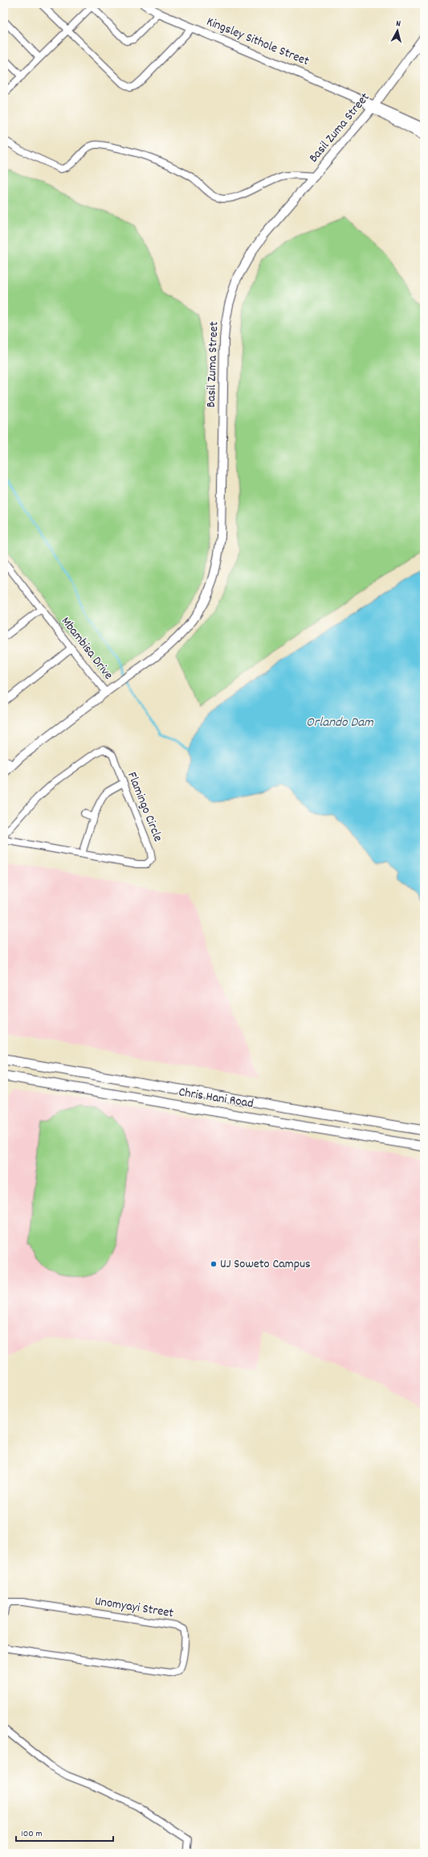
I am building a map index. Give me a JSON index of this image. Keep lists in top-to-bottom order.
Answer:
{
  "streets": {
    "main road": ["Chris Hani Road"],
    "street": [
      "Kingsley Sithole Street",
      "Basil Zuma Street",
      "Mbambisa Drive",
      "Flamingo Circle",
      "Unomyayi Street"
    ]
  },
  "crossings": [
    ["Kingsley Sithole Street", "Basil Zuma Street"],
    ["Basil Zuma Street", "Mbambisa Drive"]
  ],
  "water": ["Orlando Dam"],
  "places": ["UJ Soweto Campus"],
  "scale_bar": "100 m",
  "north": "top"
}
